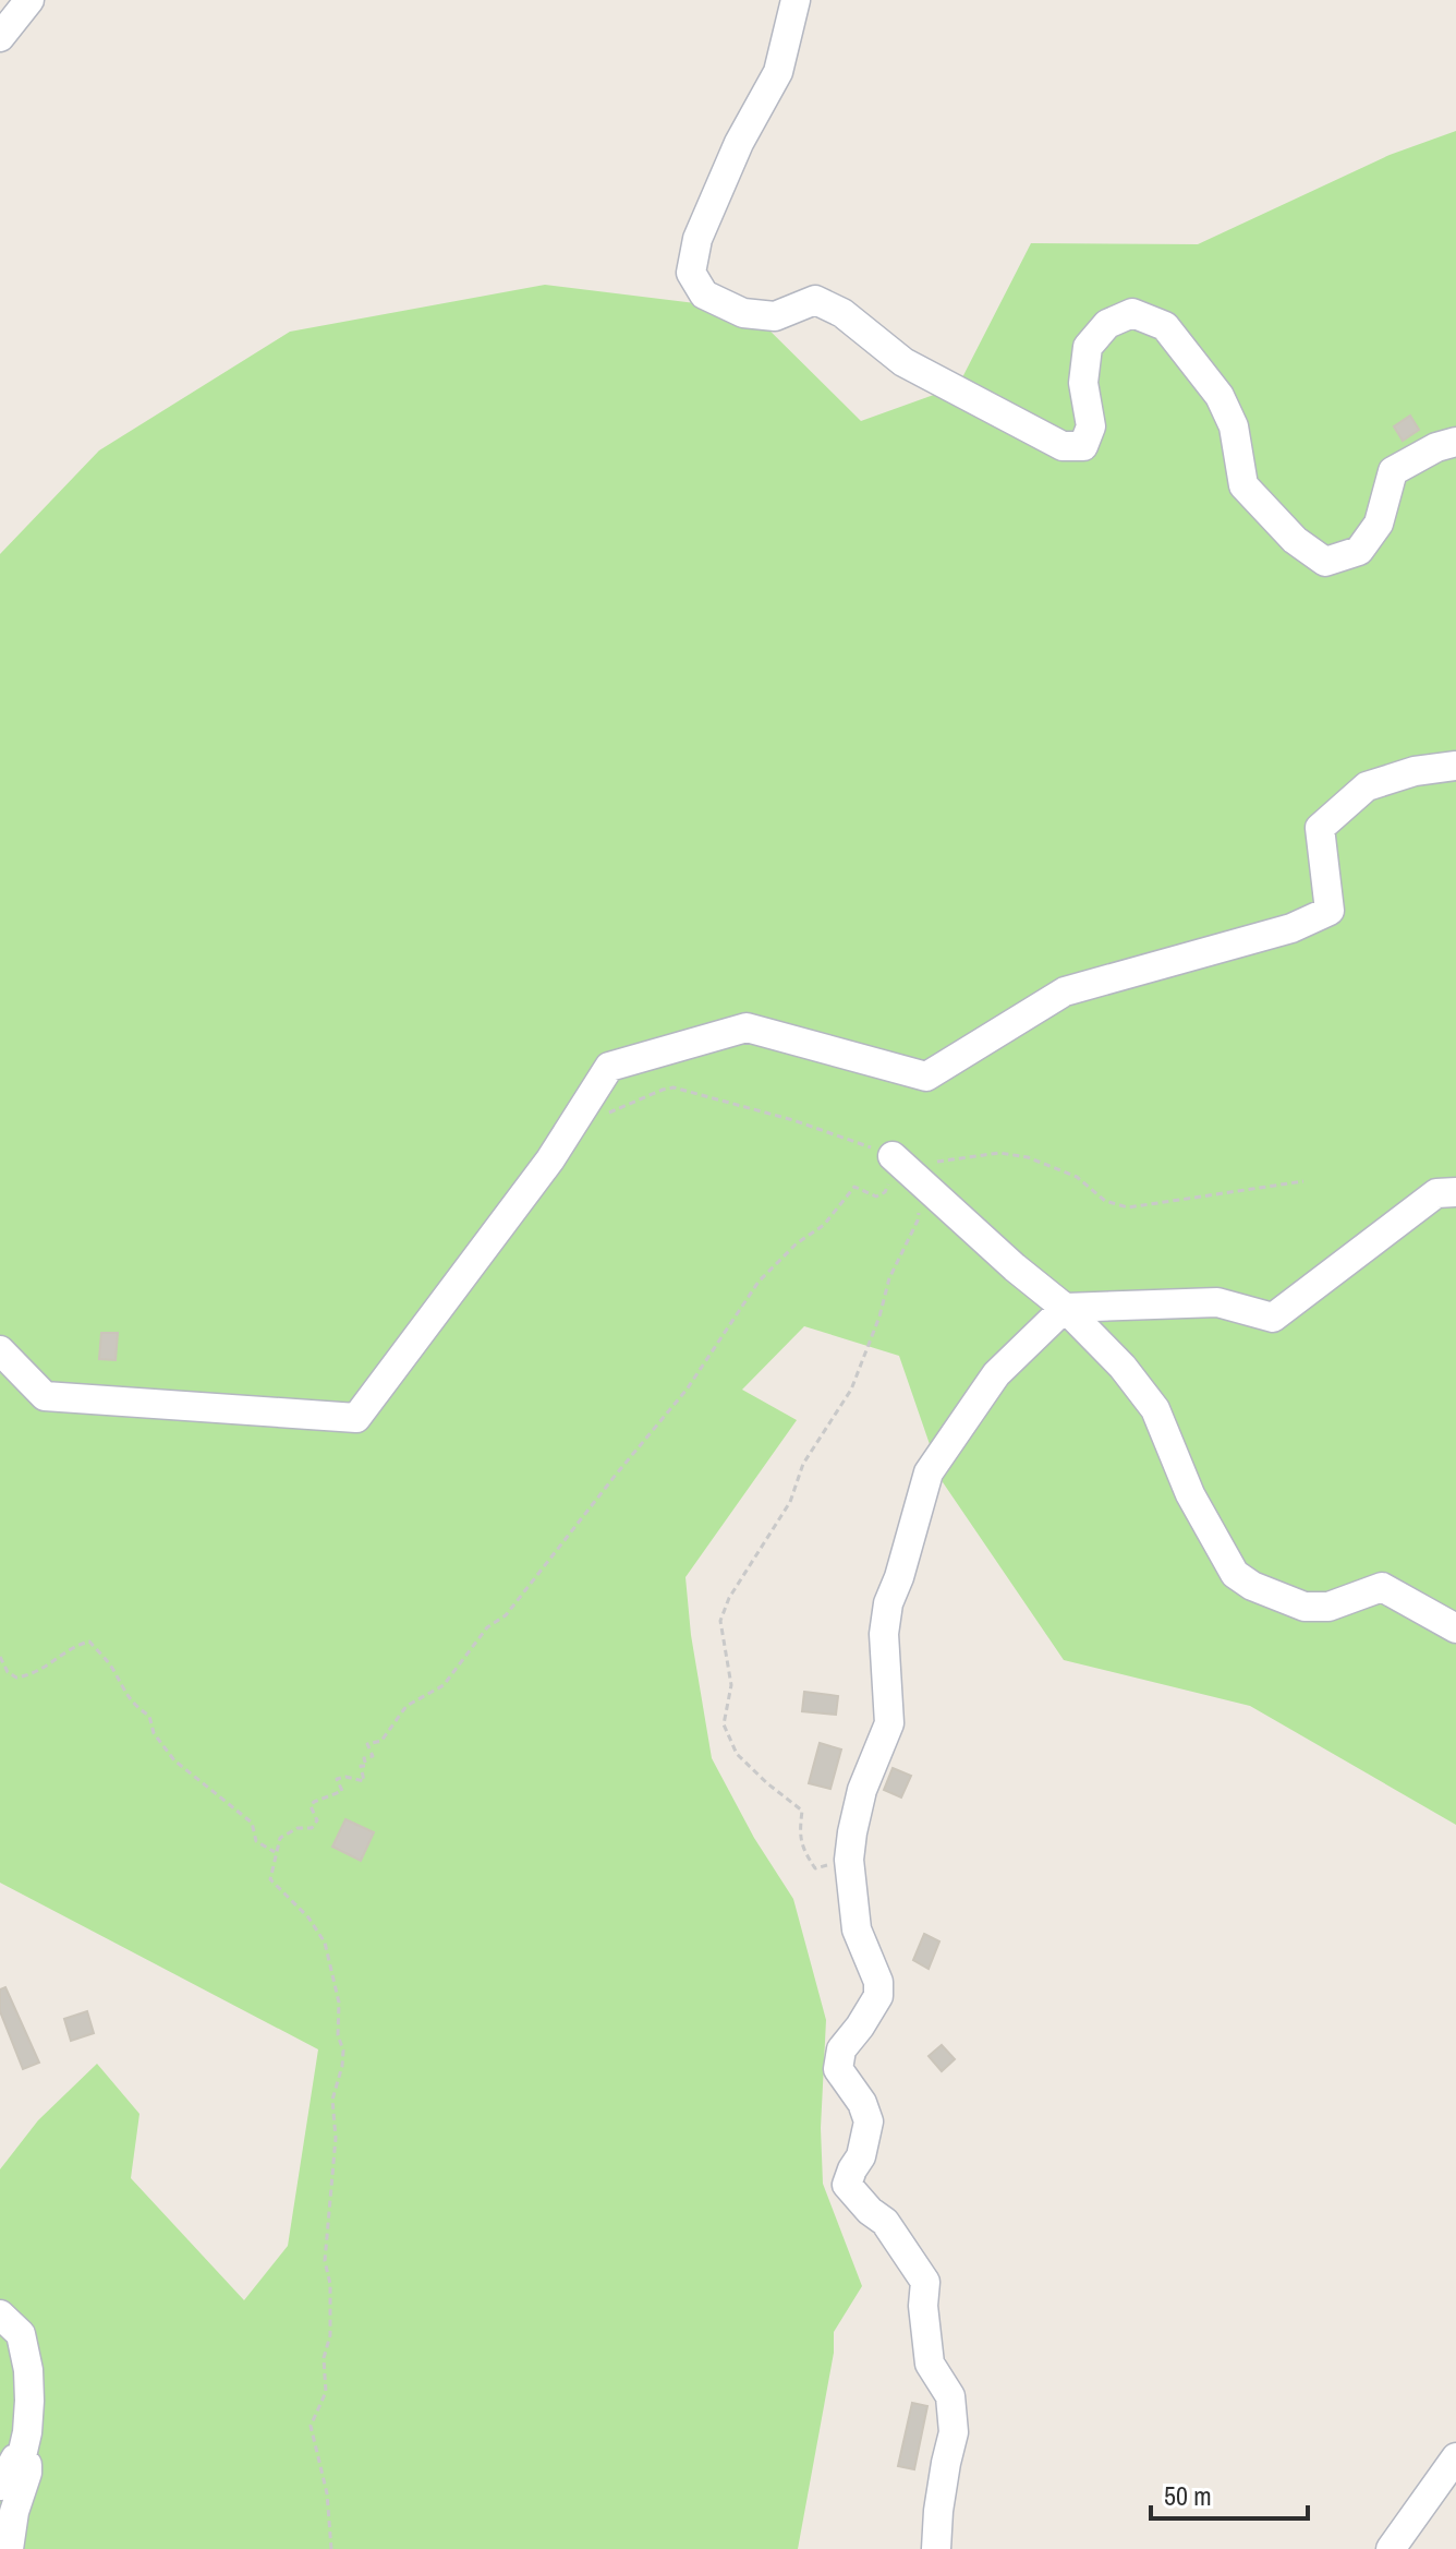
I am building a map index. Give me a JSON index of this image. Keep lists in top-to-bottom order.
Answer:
{
  "scale_bar": "50 m"
}
